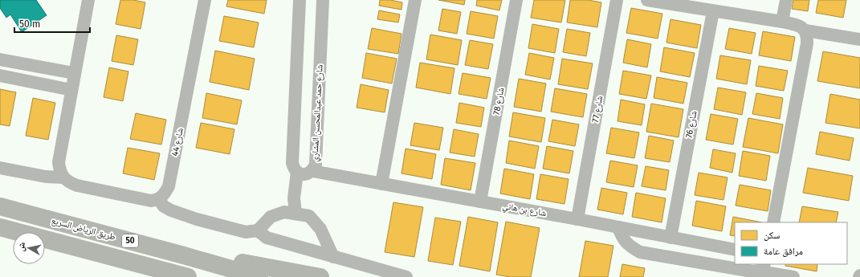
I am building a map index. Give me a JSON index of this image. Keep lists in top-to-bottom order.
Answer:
{
  "streets": {
    "highway": ["طريق الرياض السريع", "50"],
    "street": [
      "شارع 78",
      "شارع 77",
      "شارع حمد عبدالمحسن المشاري",
      "شارع 76",
      "شارع 44",
      "شارع بن هاني"
    ]
  },
  "crossings": [
    ["شارع 78", "شارع بن هاني"],
    ["شارع 77", "شارع بن هاني"],
    ["شارع حمد عبدالمحسن المشاري", "شارع بن هاني"],
    ["شارع 76", "شارع بن هاني"]
  ],
  "legend": ["سكن", "مرافق عامة"],
  "scale_bar": "50 m",
  "north": "left"
}
